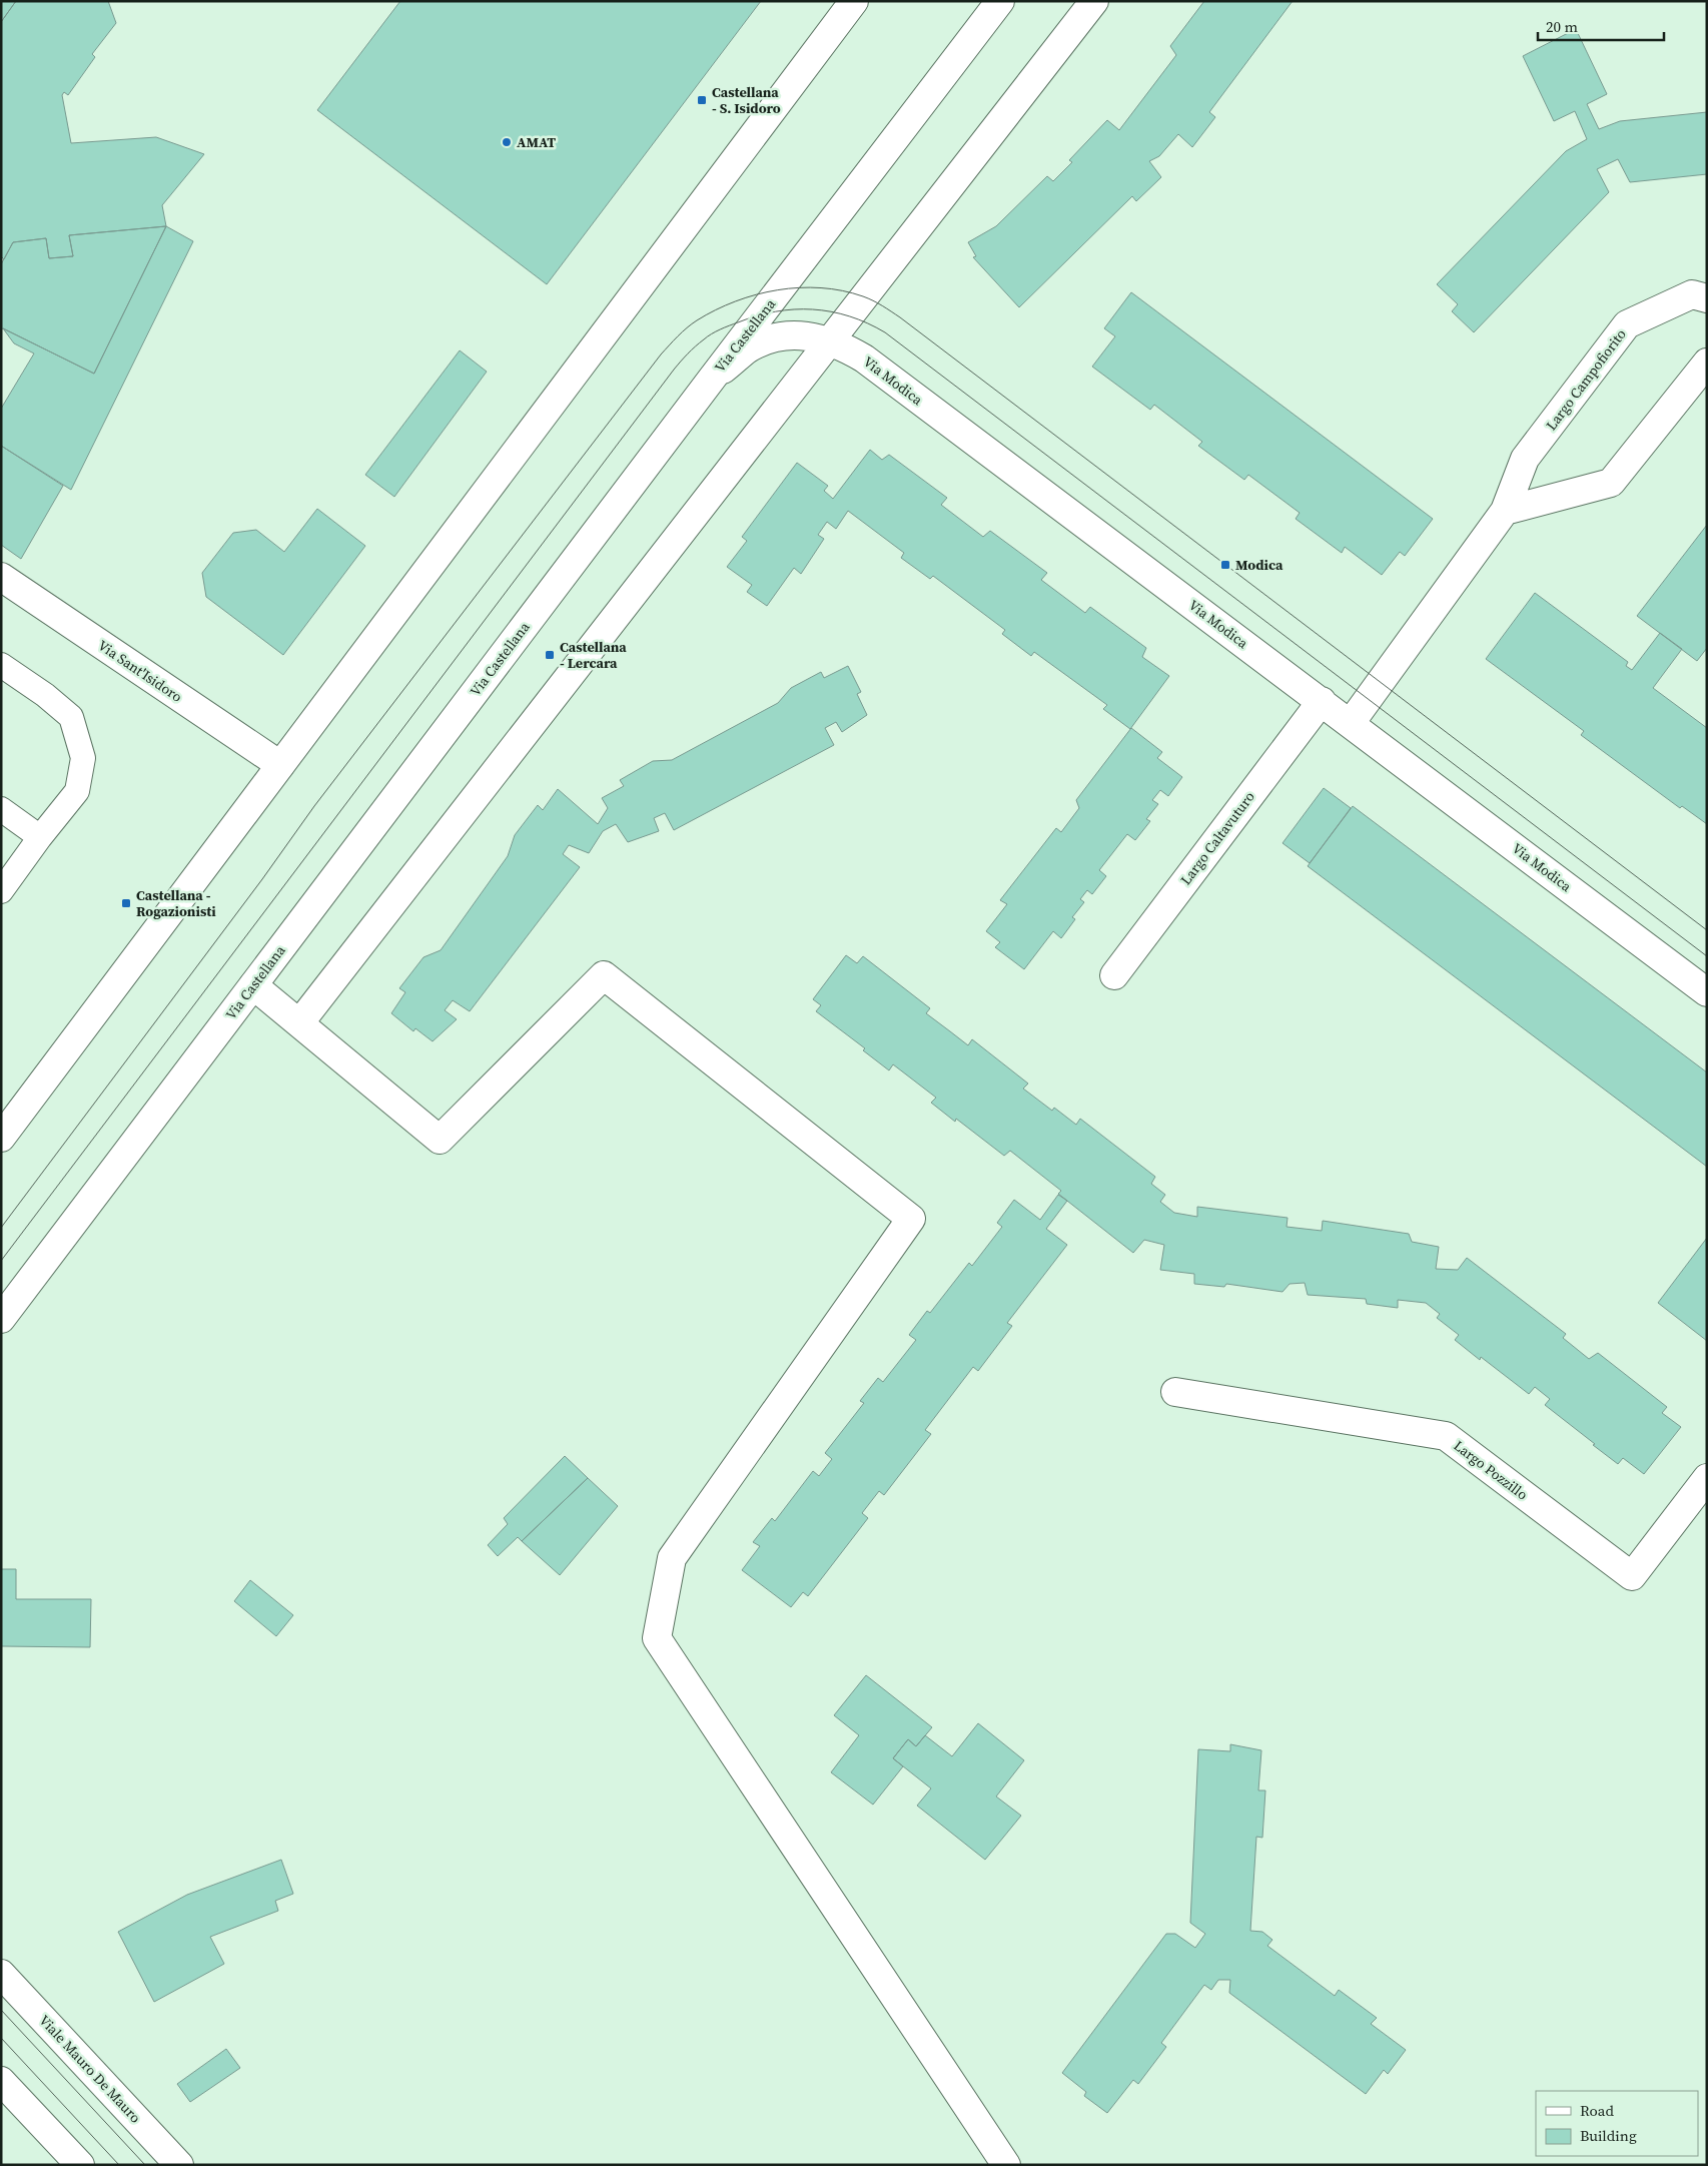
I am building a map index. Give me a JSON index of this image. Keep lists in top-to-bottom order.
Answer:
{
  "streets": {
    "street": [
      "Via Castellana",
      "Largo Campofiorito",
      "Via Modica",
      "Via Sant'Isidoro",
      "Largo Caltavuturo",
      "Largo Pozzillo",
      "Viale Mauro De Mauro"
    ]
  },
  "crossings": [
    ["Via Castellana", "Via Modica"],
    ["Largo Campofiorito", "Via Modica"],
    ["Via Modica", "Largo Caltavuturo"]
  ],
  "places": {
    "transit": [
      "Castellana - S. Isidoro",
      "Modica",
      "Castellana - Lercara",
      "Castellana - Rogazionisti"
    ],
    "other": ["AMAT"]
  },
  "legend": ["Road", "Building"],
  "scale_bar": "20 m"
}
